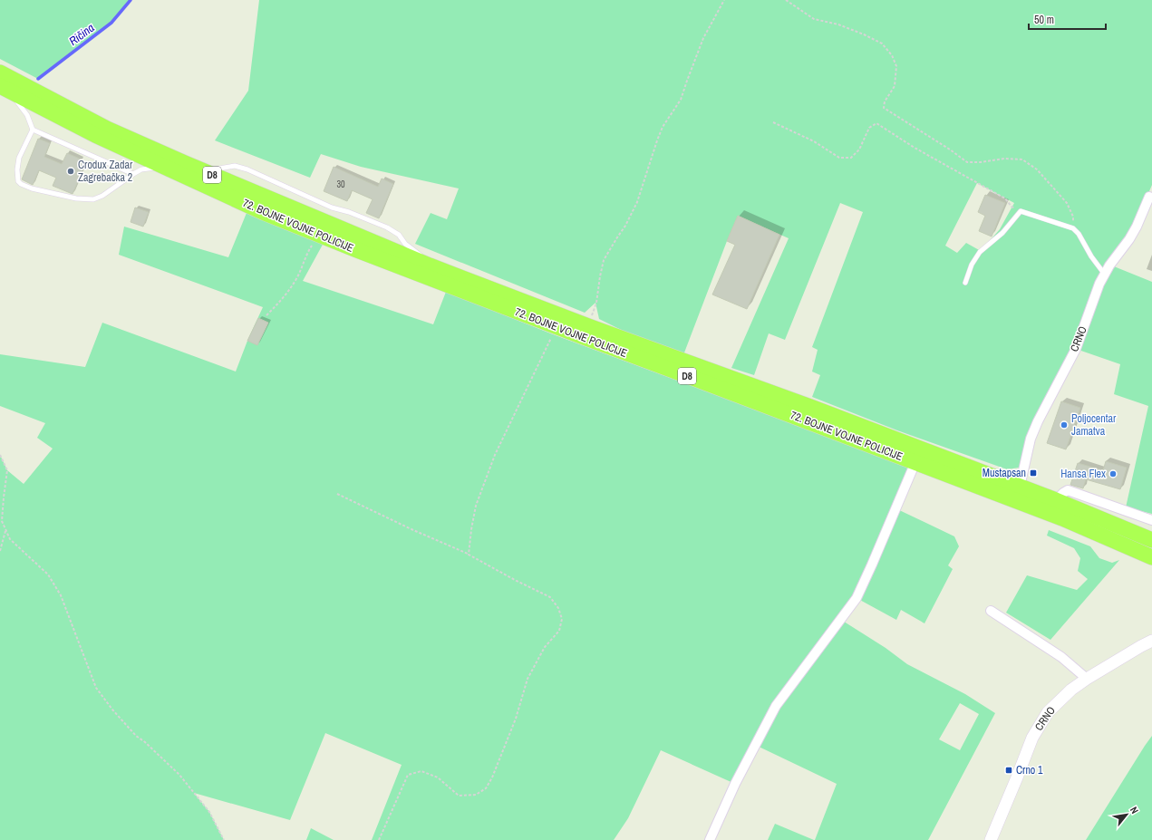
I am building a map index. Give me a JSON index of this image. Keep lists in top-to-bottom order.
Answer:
{
  "streets": {
    "main road": ["D8", "72. BOJNE VOJNE POLICIJE"],
    "street": ["CRNO"]
  },
  "crossings": [
    ["72. BOJNE VOJNE POLICIJE", "CRNO"]
  ],
  "water": ["Ričina"],
  "places": {
    "other": ["Crodux Zadar Zagrebačka 2", "Poljocentar Jamatva", "Hansa Flex"],
    "transit": ["Mustapsan", "Crno 1"]
  },
  "house_numbers": ["30"],
  "scale_bar": "50 m",
  "north": "top right"
}
